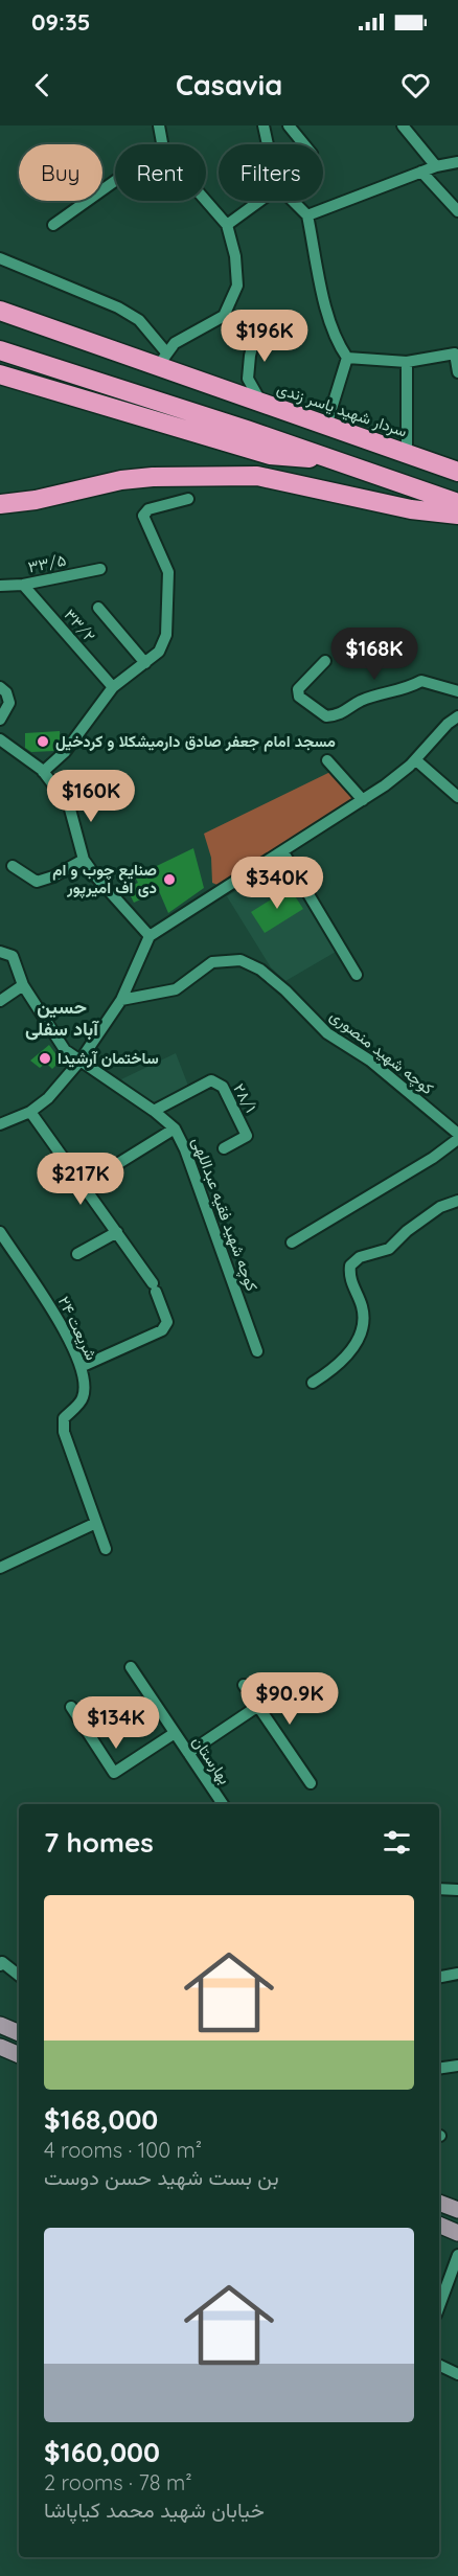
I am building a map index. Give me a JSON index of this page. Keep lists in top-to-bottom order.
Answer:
{
  "streets": {
    "highway": ["سردار شهید یاسر زندی"],
    "street": [
      "۳۳/۵",
      "۳۳/۲",
      "کوچه شهید منصوری",
      "۲۸/۱",
      "کوچه شهید فقیه عبداللهی",
      "شریعت ۲۴",
      "بهارستان"
    ]
  },
  "crossings": [
    ["۳۳/۵", "۳۳/۲"],
    ["۲۸/۱", "کوچه شهید فقیه عبداللهی"]
  ],
  "districts": ["حسین آباد سفلی"],
  "places": ["مسجد امام جعفر صادق دارمیشکلا و کردخیل", "صنایع چوب و ام دی اف امیرپور", "ساختمان آرشیدا"],
  "page": {
    "status": "09:35",
    "header": "Casavia",
    "chip": ["Buy", "Rent", "Filters"],
    "price": [
      "$196K",
      "$168K",
      "$160K",
      "$340K",
      "$217K",
      "$90.9K",
      "$134K"
    ],
    "heading": "7 homes",
    "list": [
      {
        "name": "$168,000",
        "note": "4 rooms · 100 m² · بن بست شهید حسن دوست"
      },
      {
        "name": "$160,000",
        "note": "2 rooms · 78 m² · خیابان شهید محمد کیاپاشا"
      }
    ]
  }
}
